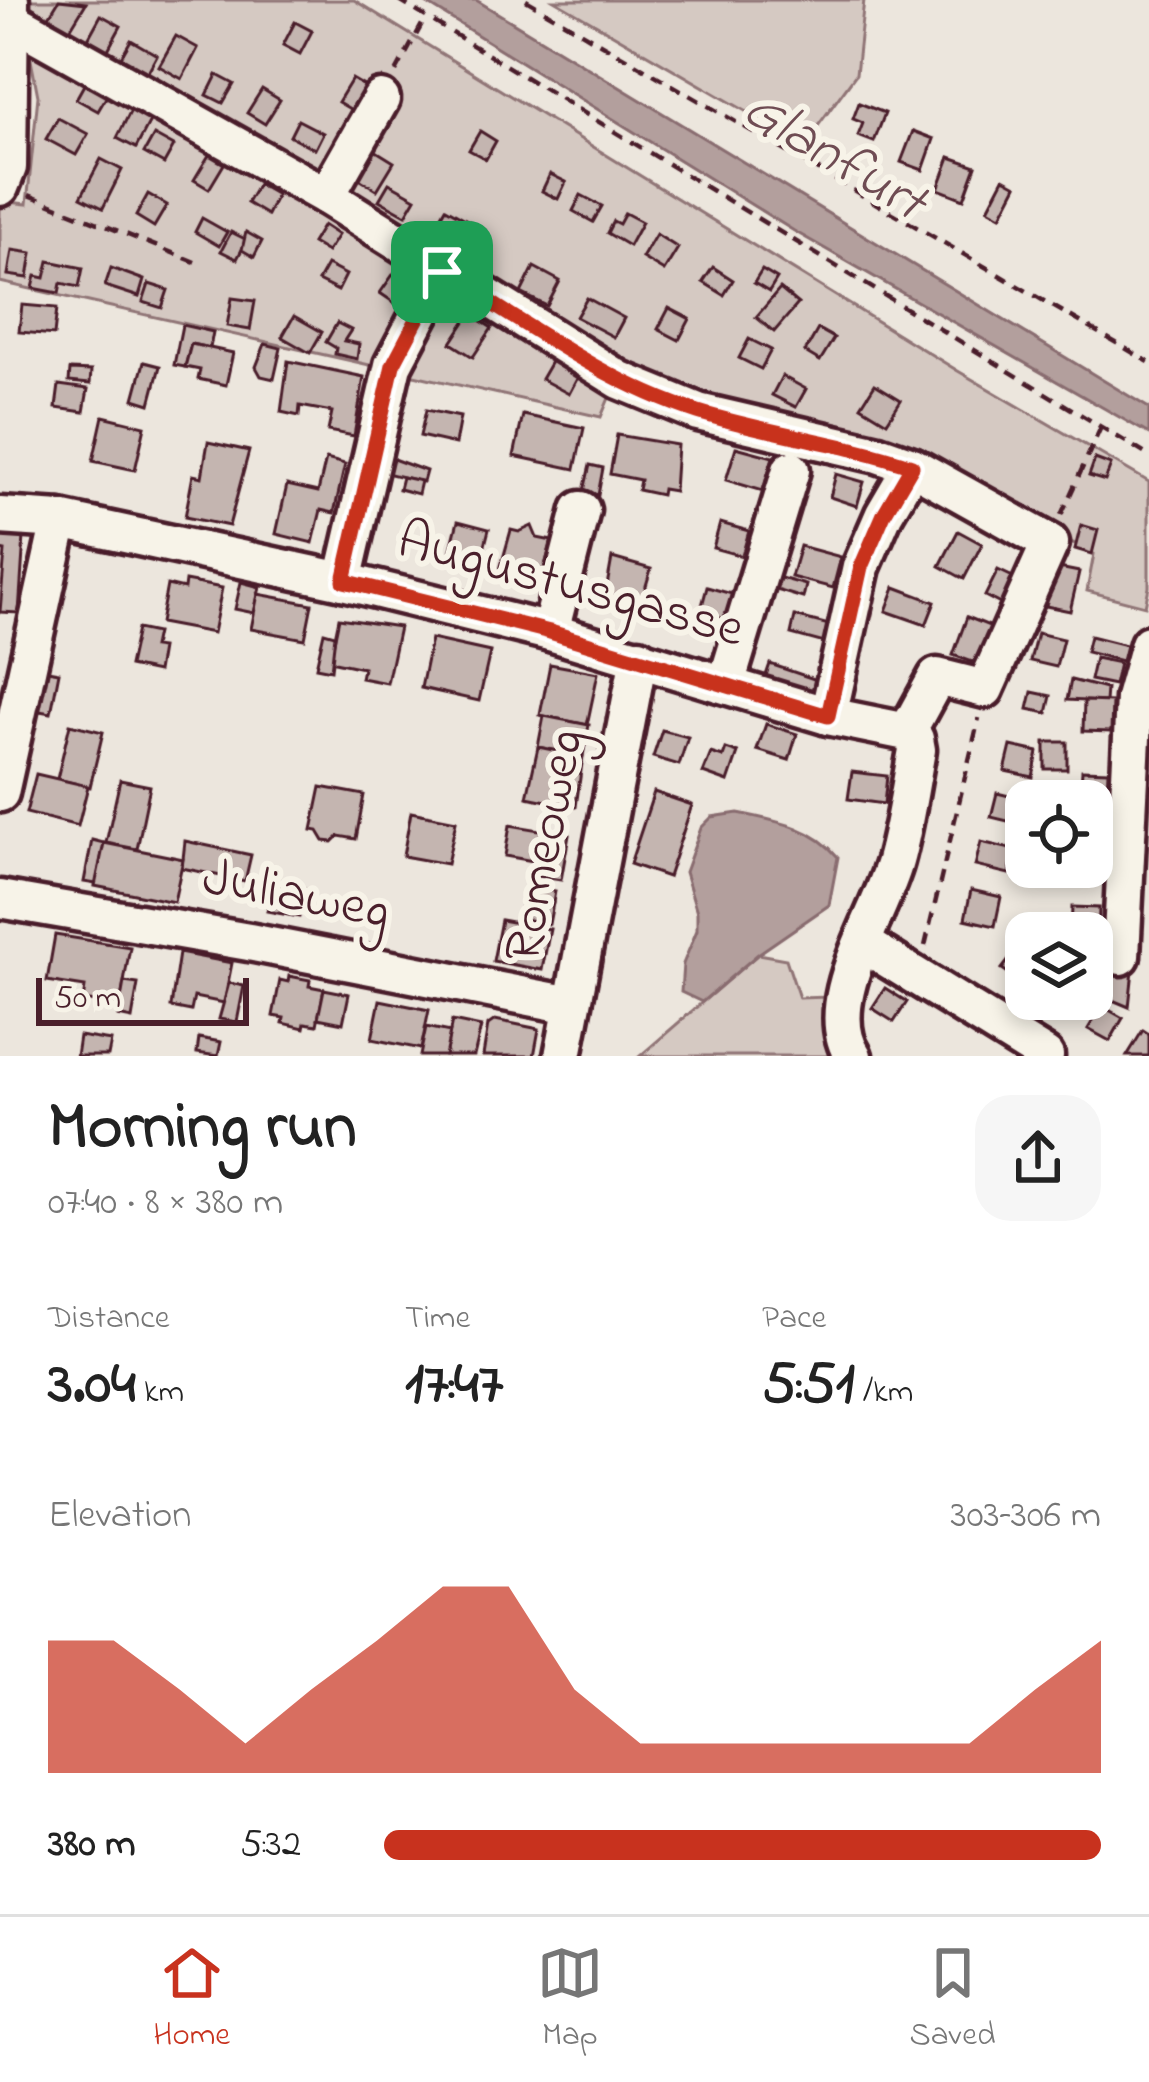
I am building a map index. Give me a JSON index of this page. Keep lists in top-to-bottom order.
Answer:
{
  "streets": {
    "street": ["Augustusgasse", "Romeoweg", "Juliaweg"]
  },
  "crossings": [
    ["Augustusgasse", "Romeoweg"],
    ["Romeoweg", "Juliaweg"]
  ],
  "water": ["Glanfurt"],
  "scale_bar": "50 m",
  "page": {
    "scale": "50 m",
    "heading": ["Morning run", "07:40 · 8 × 380 m"],
    "stats": [
      ["Distance", "3.04 km"],
      ["Time", "17:47"],
      ["Pace", "5:51 /km"]
    ],
    "chart": ["Elevation", "303–306 m"],
    "list": [
      {
        "name": "380 m",
        "note": "5:32"
      }
    ],
    "tabs": ["Home", "Map", "Saved"]
  }
}
